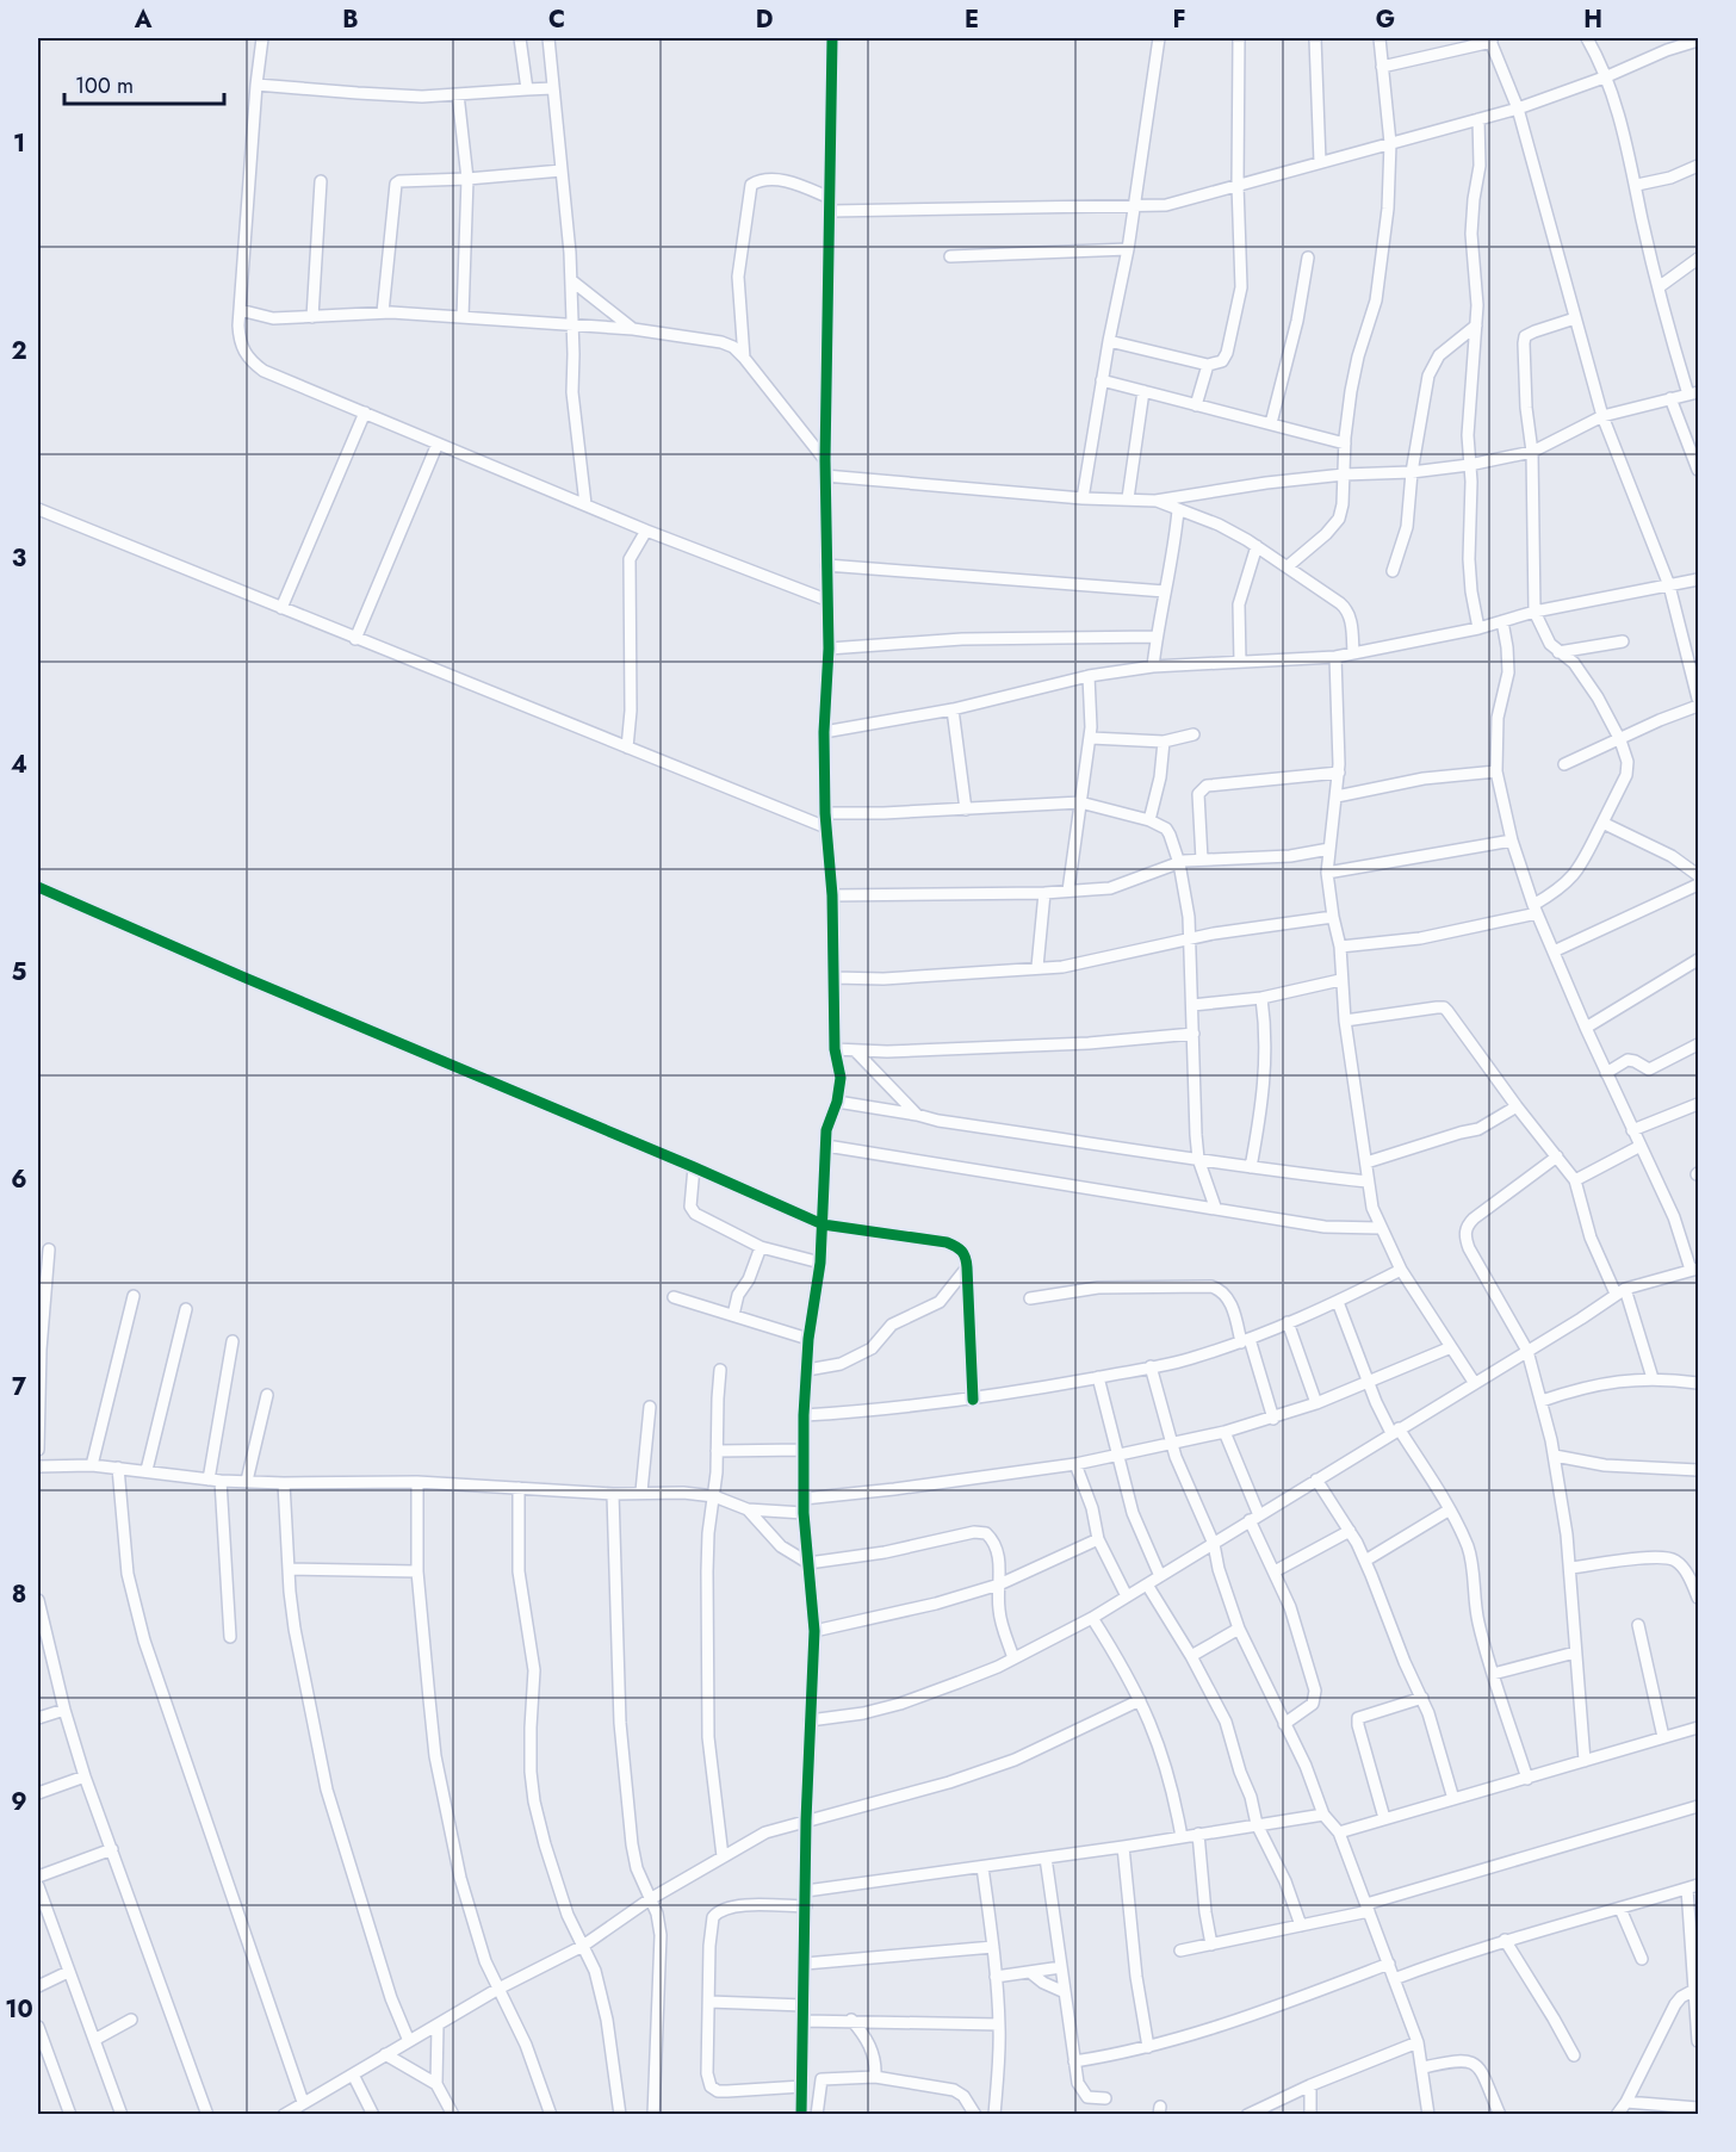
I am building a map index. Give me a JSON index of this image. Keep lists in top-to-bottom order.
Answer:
{
  "scale_bar": "100 m",
  "grid": {
    "columns": [
      "A",
      "B",
      "C",
      "D",
      "E",
      "F",
      "G",
      "H"
    ],
    "rows": [
      "1",
      "2",
      "3",
      "4",
      "5",
      "6",
      "7",
      "8",
      "9",
      "10"
    ]
  }
}
